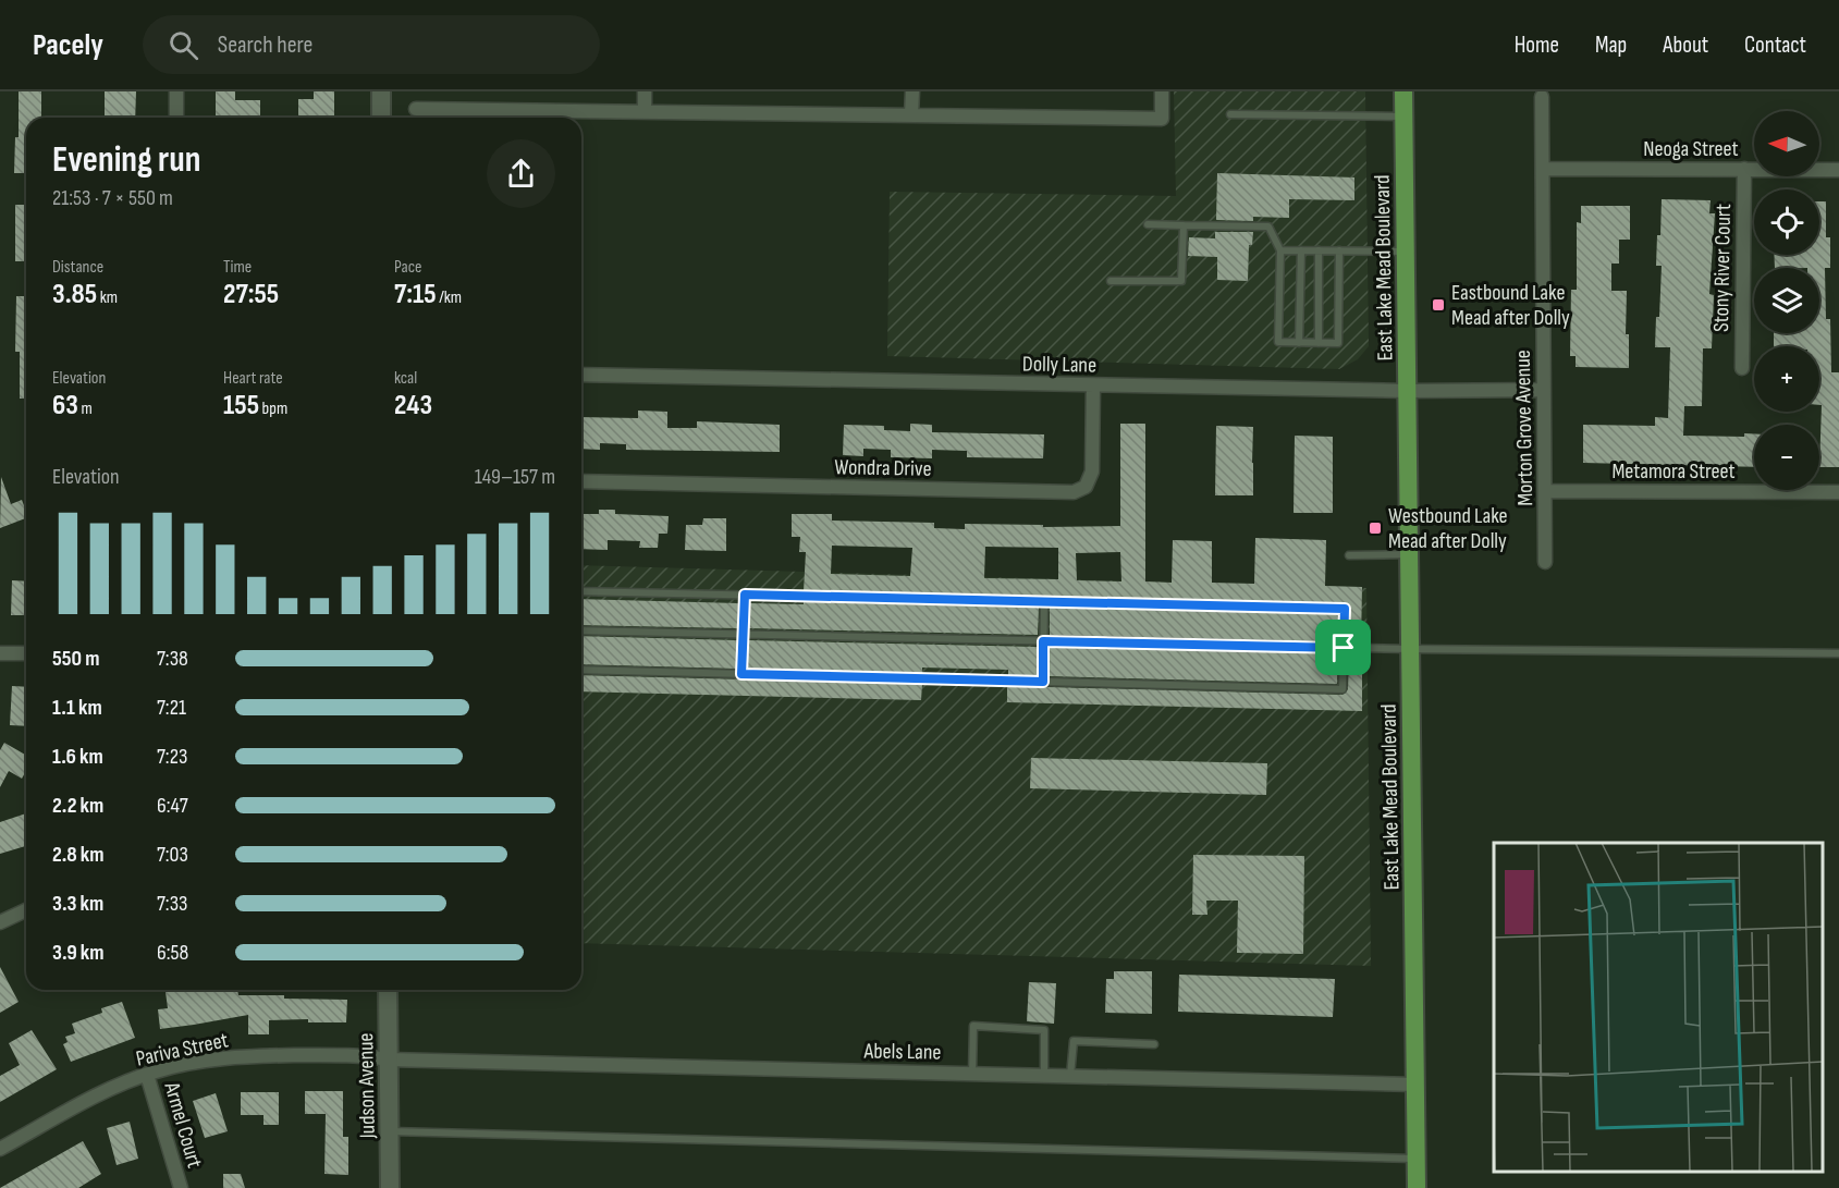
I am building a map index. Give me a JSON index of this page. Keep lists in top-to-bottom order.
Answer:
{
  "streets": {
    "main road": ["East Lake Mead Boulevard"],
    "street": [
      "Neoga Street",
      "Stony River Court",
      "Dolly Lane",
      "Morton Grove Avenue",
      "Wondra Drive",
      "Metamora Street",
      "Pariva Street",
      "Abels Lane",
      "Judson Avenue",
      "Armel Court"
    ]
  },
  "crossings": [
    ["Neoga Street", "Stony River Court"],
    ["Neoga Street", "Morton Grove Avenue"],
    ["East Lake Mead Boulevard", "Dolly Lane"],
    ["East Lake Mead Boulevard", "Abels Lane"],
    ["Dolly Lane", "Morton Grove Avenue"],
    ["Dolly Lane", "Wondra Drive"],
    ["Morton Grove Avenue", "Metamora Street"],
    ["Pariva Street", "Abels Lane"],
    ["Pariva Street", "Judson Avenue"],
    ["Pariva Street", "Armel Court"],
    ["Abels Lane", "Judson Avenue"]
  ],
  "places": {
    "transit": ["Eastbound Lake Mead after Dolly", "Westbound Lake Mead after Dolly"]
  },
  "north": "left",
  "page": {
    "header": "Pacely",
    "search": "Search here",
    "nav": [
      "Home",
      "Map",
      "About",
      "Contact"
    ],
    "map_buttons": ["+", "−"],
    "heading": ["Evening run", "21:53 · 7 × 550 m"],
    "stats": [
      ["Distance", "3.85 km"],
      ["Time", "27:55"],
      ["Pace", "7:15 /km"],
      ["Elevation", "63 m"],
      ["Heart rate", "155 bpm"],
      ["kcal", "243"]
    ],
    "chart": ["Elevation", "149–157 m"],
    "list": [
      {
        "name": "550 m",
        "note": "7:38"
      },
      {
        "name": "1.1 km",
        "note": "7:21"
      },
      {
        "name": "1.6 km",
        "note": "7:23"
      },
      {
        "name": "2.2 km",
        "note": "6:47"
      },
      {
        "name": "2.8 km",
        "note": "7:03"
      },
      {
        "name": "3.3 km",
        "note": "7:33"
      },
      {
        "name": "3.9 km",
        "note": "6:58"
      }
    ]
  }
}
